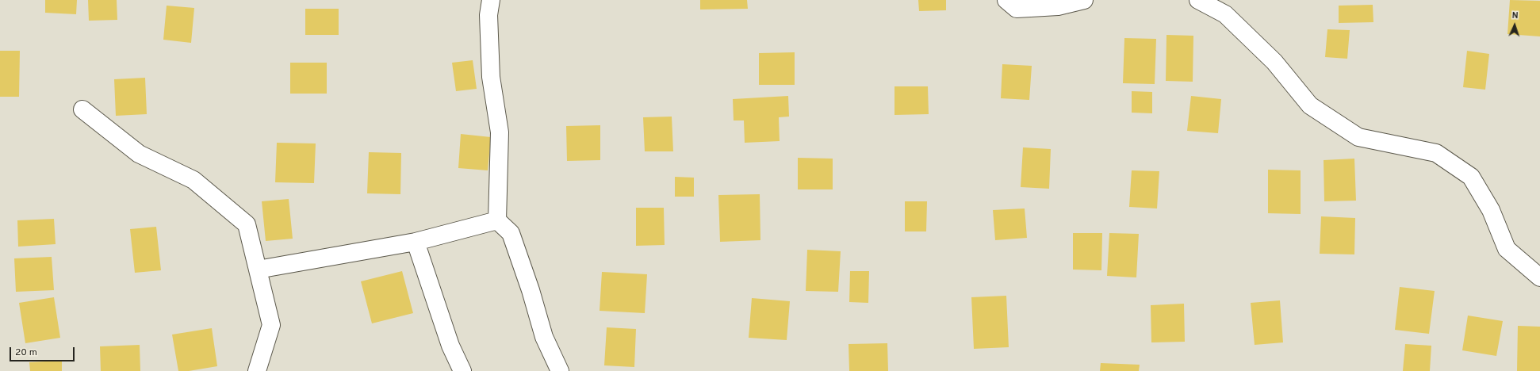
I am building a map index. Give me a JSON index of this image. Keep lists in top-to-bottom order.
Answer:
{
  "scale_bar": "20 m",
  "north": "top"
}
